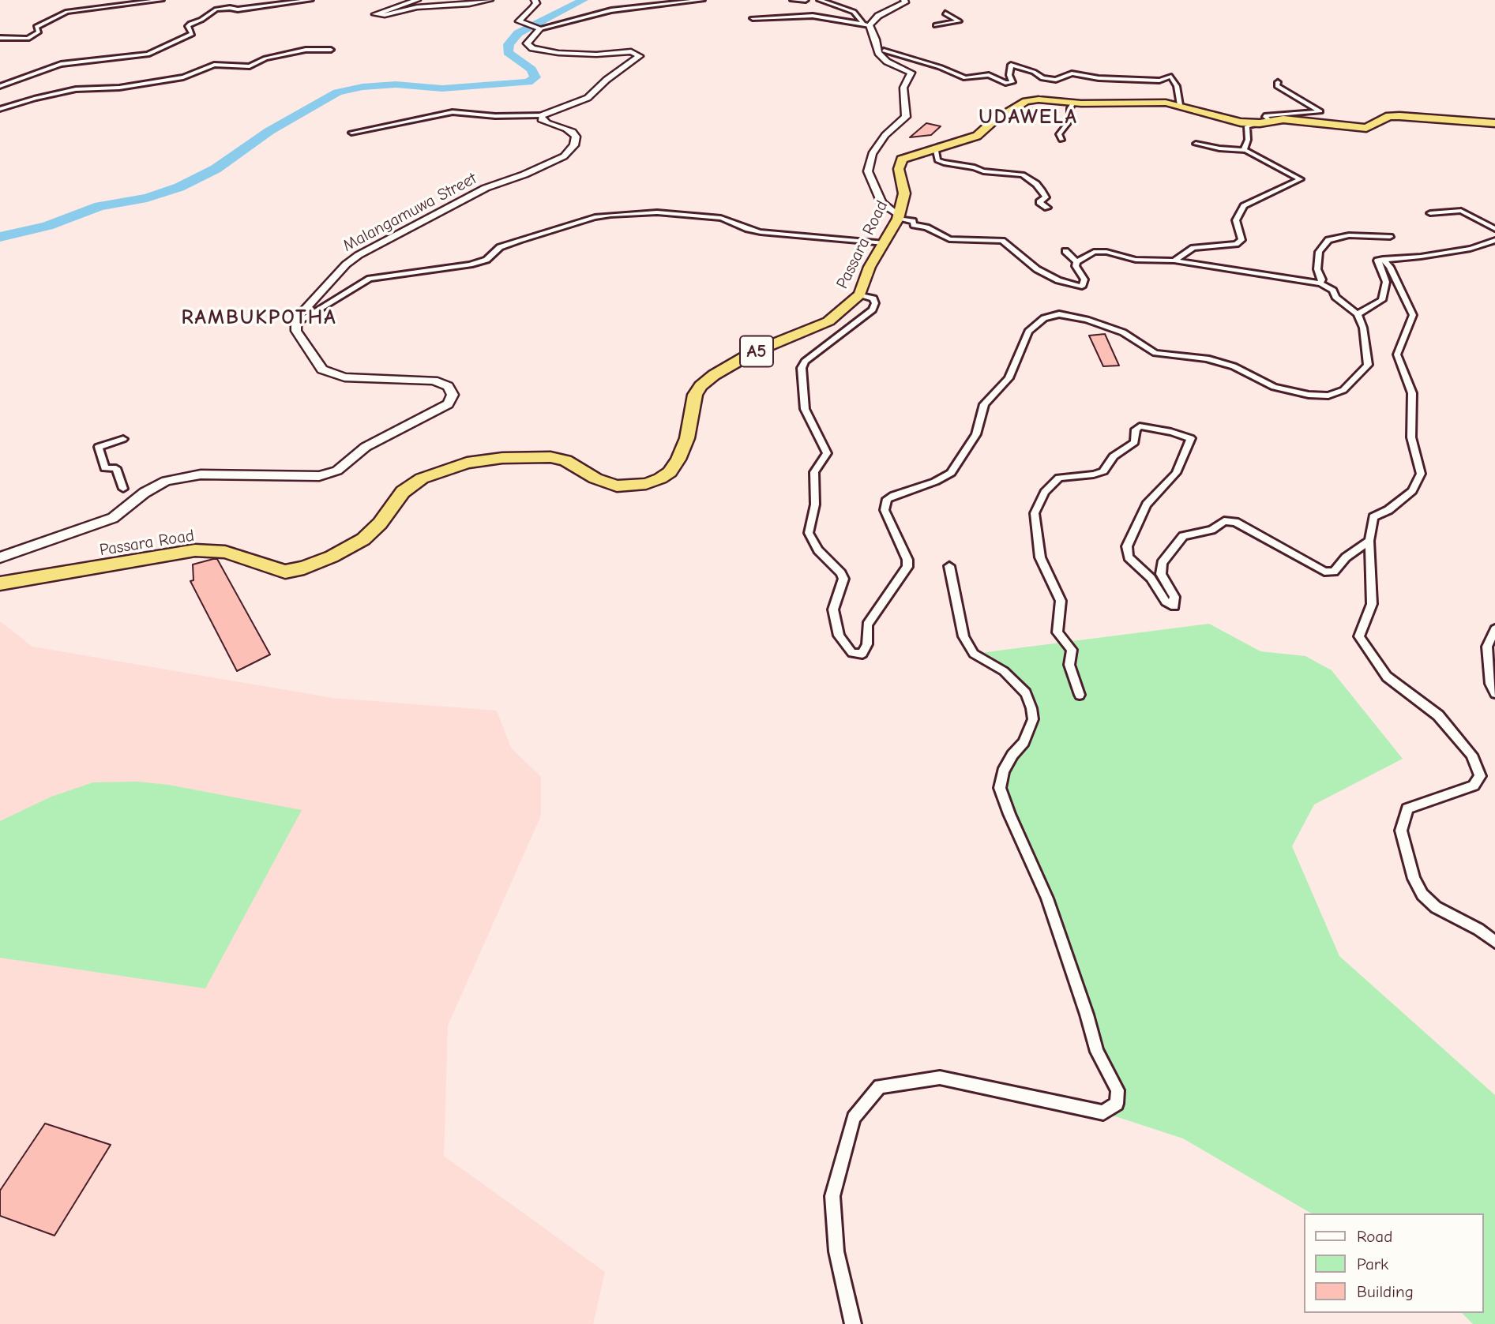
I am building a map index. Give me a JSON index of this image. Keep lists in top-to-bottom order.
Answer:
{
  "streets": {
    "highway": ["Passara Road", "A5"],
    "street": ["Malangamuwa Street"]
  },
  "districts": ["UDAWELA", "RAMBUKPOTHA"],
  "legend": ["Road", "Park", "Building"]
}
